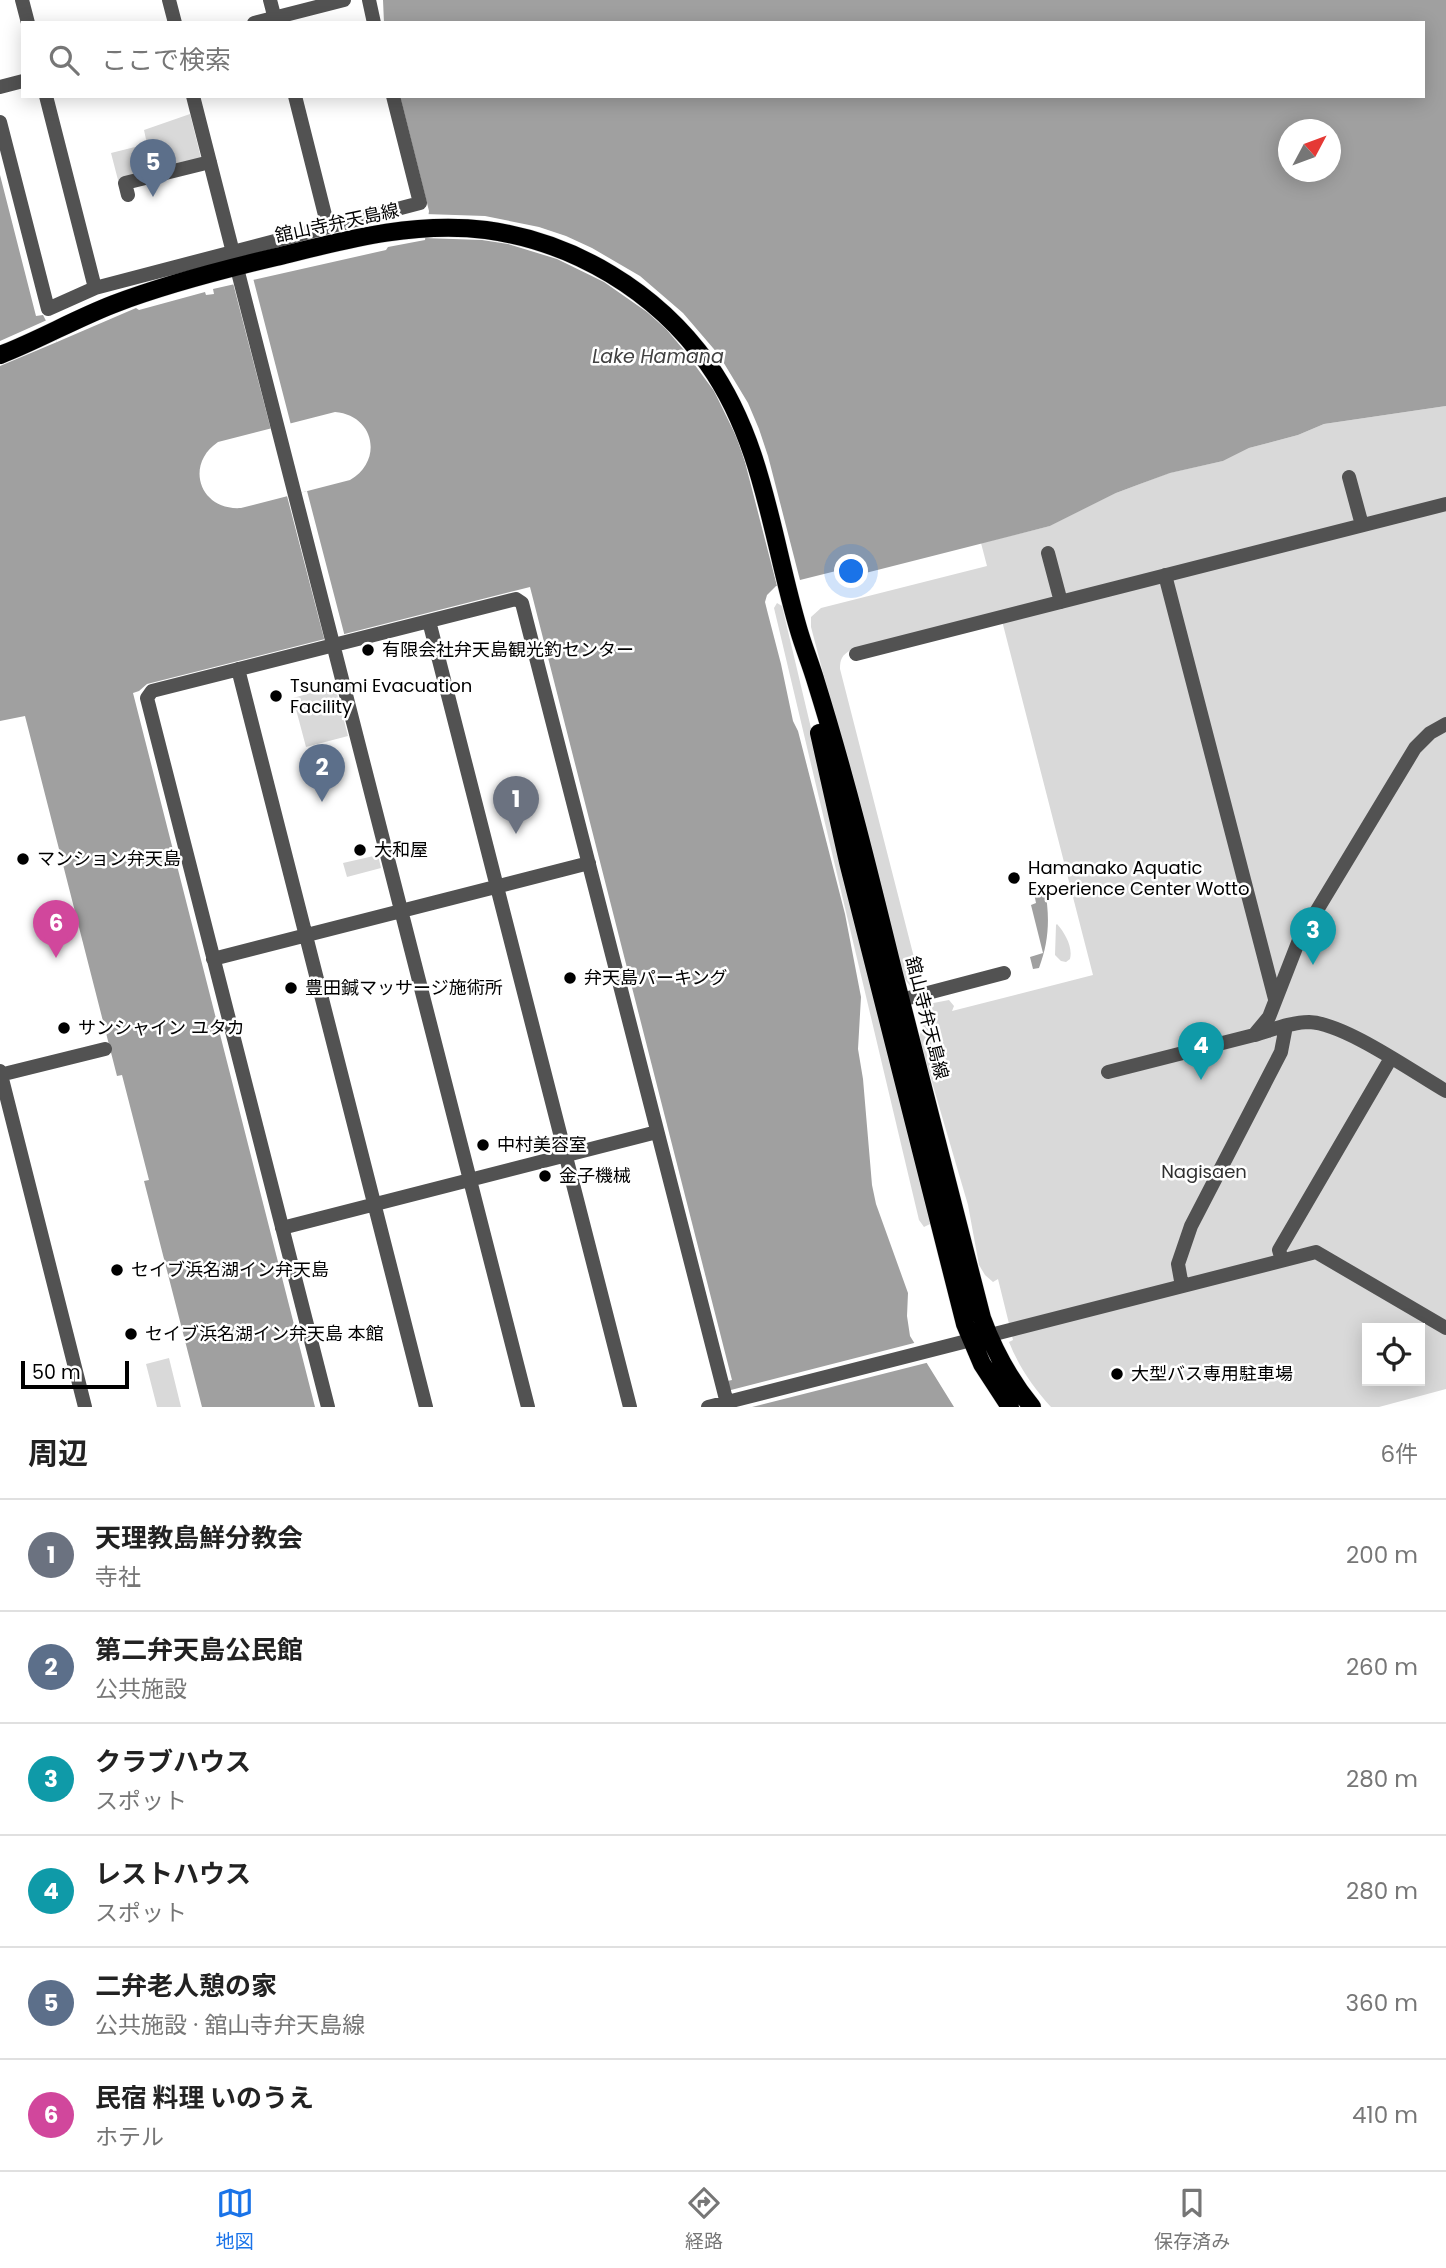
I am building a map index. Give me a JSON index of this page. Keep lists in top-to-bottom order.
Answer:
{
  "streets": {
    "main road": ["舘山寺弁天島線"]
  },
  "water": ["Lake Hamana"],
  "parks": ["Nagisaen"],
  "places": [
    "有限会社弁天島観光釣センター",
    "Tsunami Evacuation Facility",
    "大和屋",
    "マンション弁天島",
    "Hamanako Aquatic Experience Center Wotto",
    "弁天島パーキング",
    "豊田鍼マッサージ施術所",
    "サンシャイン ユタカ",
    "中村美容室",
    "金子機械",
    "セイブ浜名湖イン弁天島",
    "セイブ浜名湖イン弁天島 本館",
    "大型バス専用駐車場"
  ],
  "scale_bar": "50 m",
  "north": "top right",
  "page": {
    "search": "ここで検索",
    "pins": [
      "5",
      "2",
      "1",
      "6",
      "3",
      "4"
    ],
    "scale": "50 m",
    "heading": ["周辺", "6件"],
    "list": [
      {
        "mark": "1",
        "name": "天理教島鮮分教会",
        "note": "寺社",
        "value": "200 m"
      },
      {
        "mark": "2",
        "name": "第二弁天島公民館",
        "note": "公共施設",
        "value": "260 m"
      },
      {
        "mark": "3",
        "name": "クラブハウス",
        "note": "スポット",
        "value": "280 m"
      },
      {
        "mark": "4",
        "name": "レストハウス",
        "note": "スポット",
        "value": "280 m"
      },
      {
        "mark": "5",
        "name": "二弁老人憩の家",
        "note": "公共施設 · 舘山寺弁天島線",
        "value": "360 m"
      },
      {
        "mark": "6",
        "name": "民宿 料理 いのうえ",
        "note": "ホテル",
        "value": "410 m"
      }
    ],
    "nav": ["地図", "経路", "保存済み"]
  }
}
